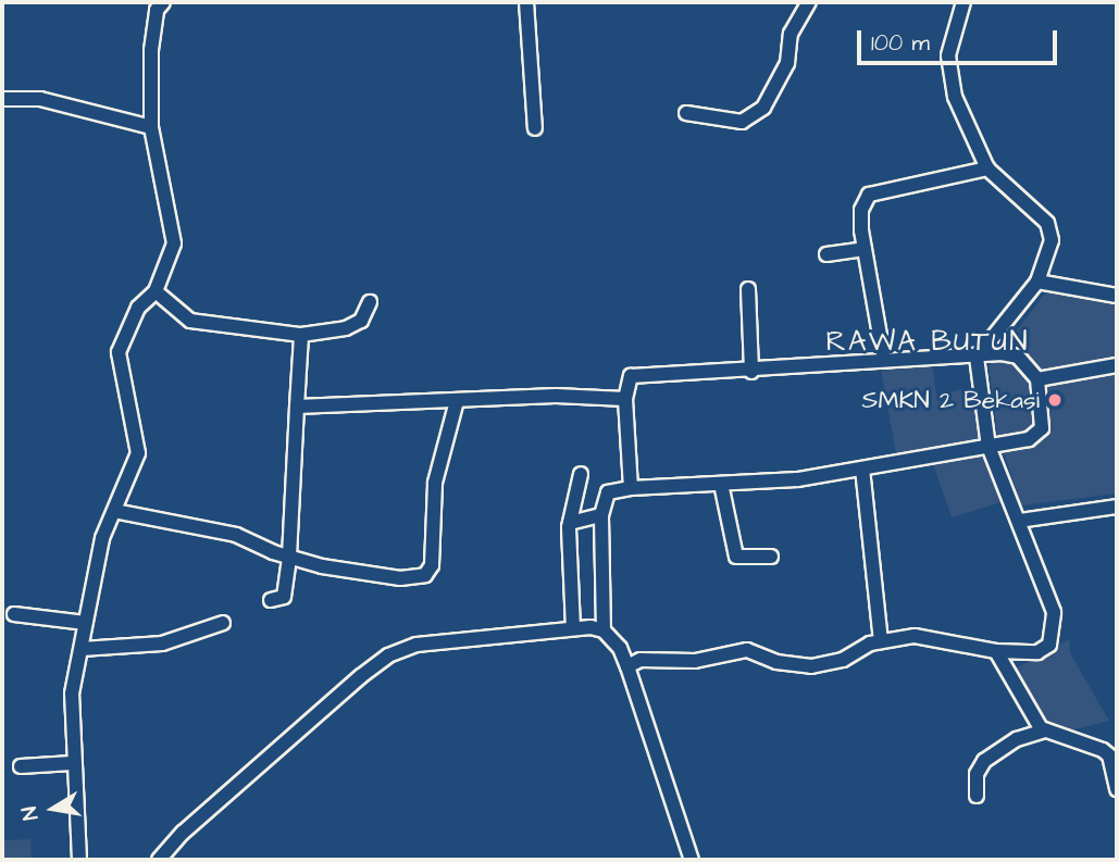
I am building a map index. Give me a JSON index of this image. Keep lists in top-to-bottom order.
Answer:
{
  "districts": ["RAWA BUTUN"],
  "places": ["SMKN 2 Bekasi"],
  "scale_bar": "100 m",
  "north": "left"
}
